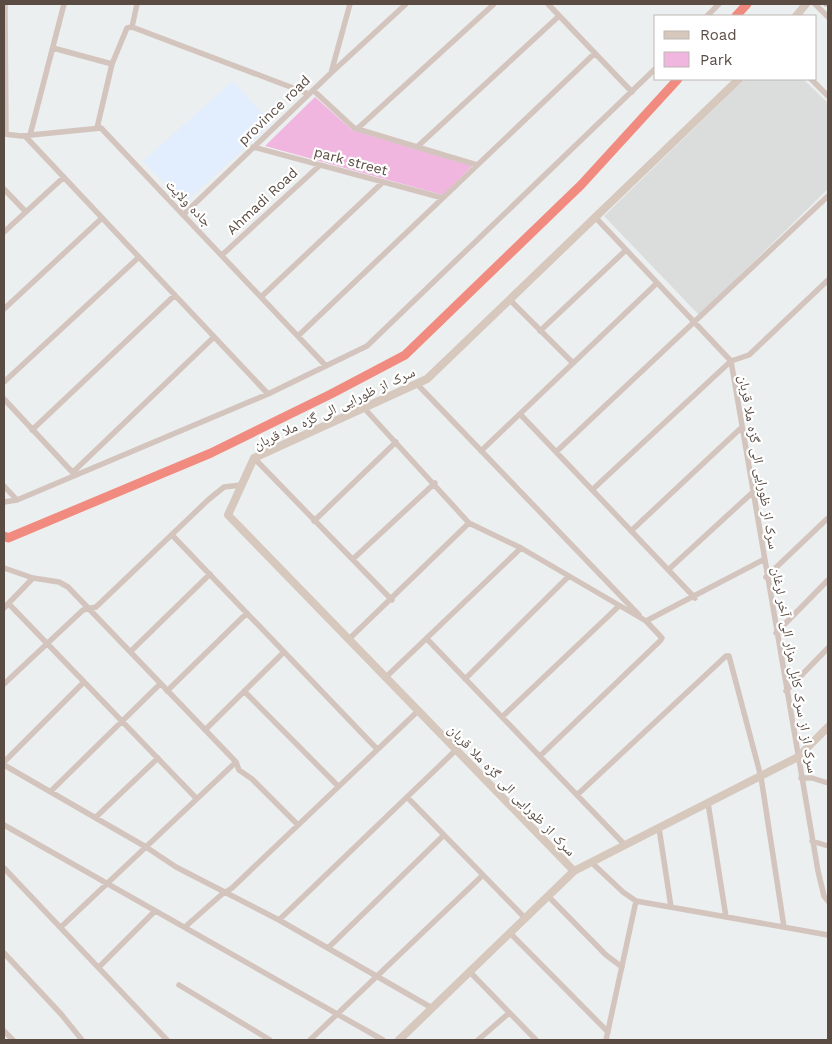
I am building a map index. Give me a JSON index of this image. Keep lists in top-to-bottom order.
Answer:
{
  "streets": {
    "street": [
      "province road",
      "park street",
      "Ahmadi Road",
      "جاده ولایت",
      "سرک از ظورایی الی گزه ملا قربان",
      "سرک از از سرک کابل مزار الی آخر لرغان"
    ]
  },
  "crossings": [
    ["province road", "park street"],
    ["province road", "جاده ولایت"],
    ["park street", "Ahmadi Road"],
    ["Ahmadi Road", "جاده ولایت"],
    ["سرک از ظورایی الی گزه ملا قربان", "سرک از از سرک کابل مزار الی آخر لرغان"]
  ],
  "legend": ["Road", "Park"]
}
